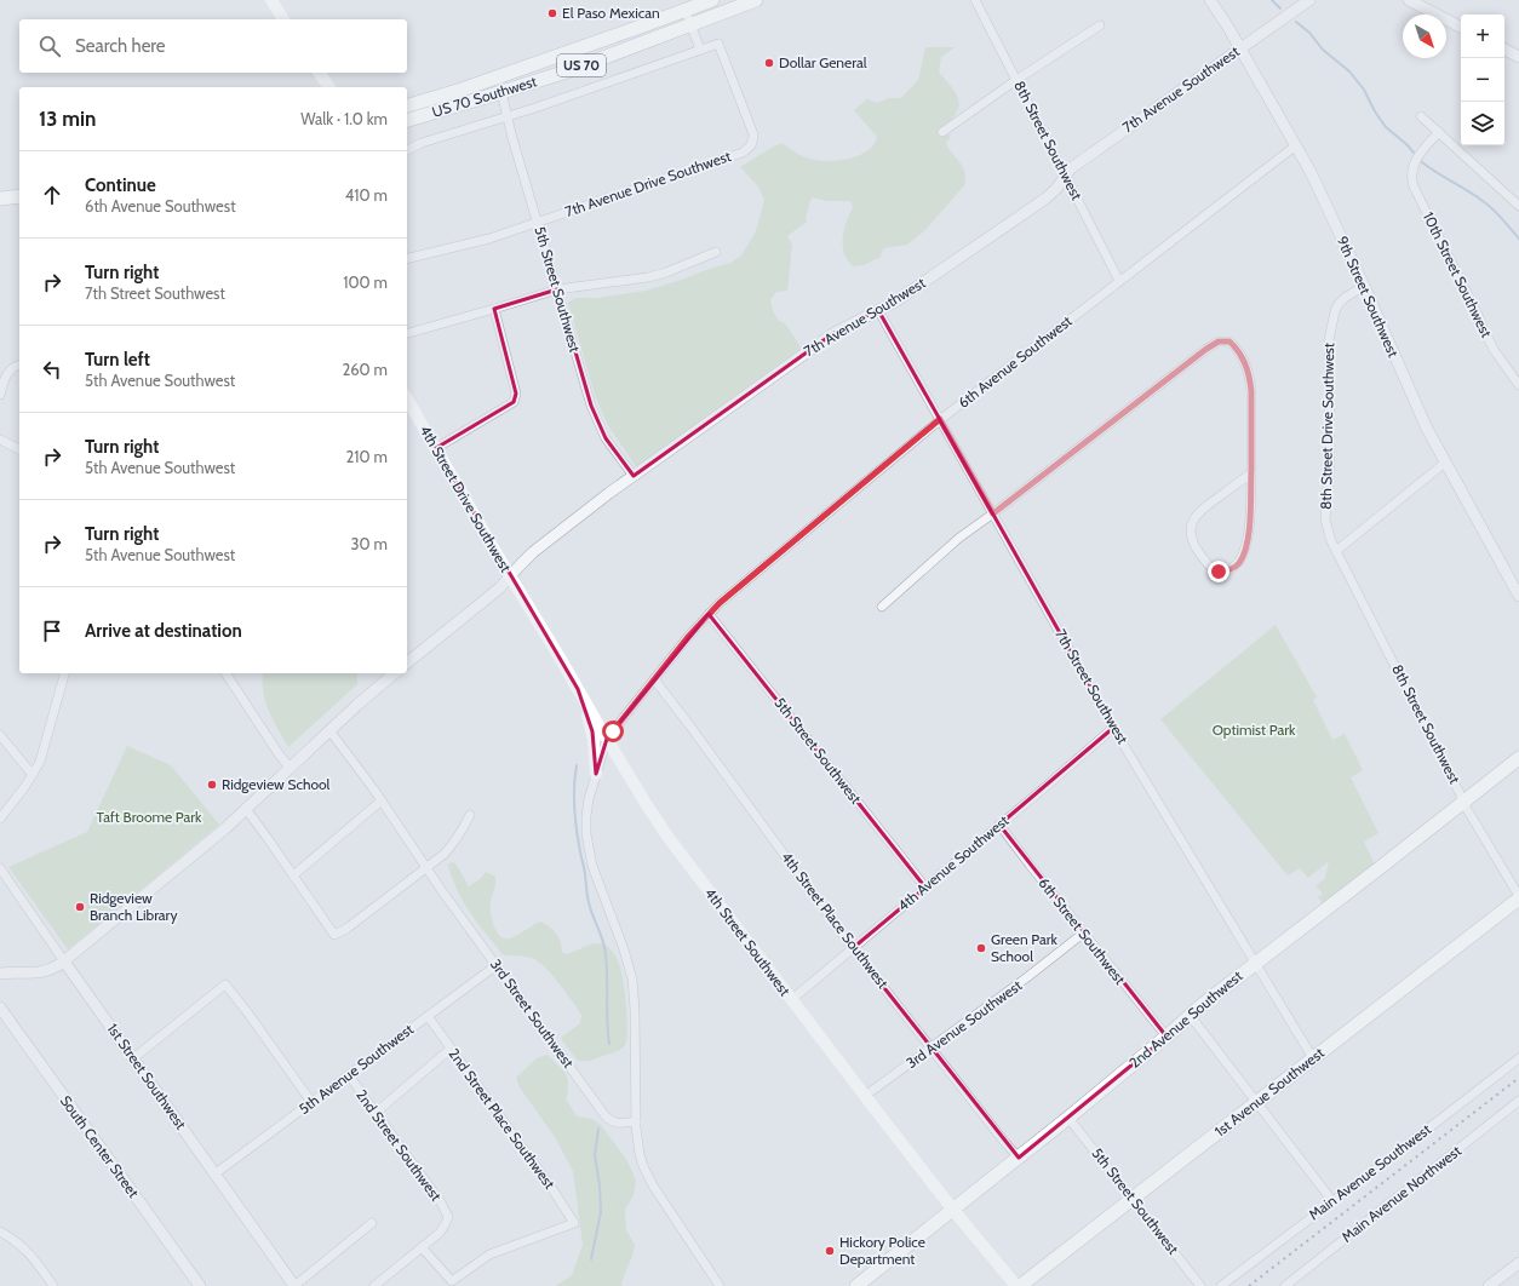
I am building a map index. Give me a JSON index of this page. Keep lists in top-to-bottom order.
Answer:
{
  "streets": {
    "main road": [
      "US 70",
      "US 70 Southwest",
      "4th Street Drive Southwest",
      "4th Street Southwest",
      "2nd Avenue Southwest",
      "1st Avenue Southwest"
    ],
    "street": [
      "7th Avenue Southwest",
      "8th Street Southwest",
      "7th Avenue Drive Southwest",
      "10th Street Southwest",
      "5th Street Southwest",
      "9th Street Southwest",
      "6th Avenue Southwest",
      "8th Street Drive Southwest",
      "7th Street Southwest",
      "4th Avenue Southwest",
      "4th Street Place Southwest",
      "6th Street Southwest",
      "3rd Street Southwest",
      "3rd Avenue Southwest",
      "5th Avenue Southwest",
      "1st Street Southwest",
      "2nd Street Place Southwest",
      "2nd Street Southwest",
      "South Center Street",
      "Main Avenue Southwest",
      "Main Avenue Northwest"
    ]
  },
  "crossings": [
    ["7th Avenue Southwest", "8th Street Southwest"],
    ["7th Avenue Southwest", "5th Street Southwest"],
    ["7th Avenue Southwest", "9th Street Southwest"],
    ["7th Avenue Southwest", "4th Street Drive Southwest"],
    ["7th Avenue Southwest", "7th Street Southwest"],
    ["7th Avenue Southwest", "4th Street Southwest"],
    ["US 70 Southwest", "5th Street Southwest"],
    ["8th Street Southwest", "6th Avenue Southwest"],
    ["8th Street Southwest", "8th Street Drive Southwest"],
    ["8th Street Southwest", "2nd Avenue Southwest"],
    ["8th Street Southwest", "1st Avenue Southwest"],
    ["7th Avenue Drive Southwest", "5th Street Southwest"],
    ["5th Street Southwest", "6th Avenue Southwest"],
    ["5th Street Southwest", "4th Avenue Southwest"],
    ["5th Street Southwest", "2nd Avenue Southwest"],
    ["5th Street Southwest", "1st Avenue Southwest"],
    ["9th Street Southwest", "6th Avenue Southwest"],
    ["9th Street Southwest", "8th Street Drive Southwest"],
    ["6th Avenue Southwest", "7th Street Southwest"],
    ["6th Avenue Southwest", "4th Street Place Southwest"],
    ["6th Avenue Southwest", "4th Street Southwest"],
    ["4th Street Drive Southwest", "4th Street Southwest"],
    ["7th Street Southwest", "4th Avenue Southwest"],
    ["7th Street Southwest", "2nd Avenue Southwest"],
    ["7th Street Southwest", "1st Avenue Southwest"],
    ["4th Avenue Southwest", "4th Street Place Southwest"],
    ["4th Avenue Southwest", "6th Street Southwest"],
    ["4th Avenue Southwest", "4th Street Southwest"],
    ["4th Street Place Southwest", "2nd Avenue Southwest"],
    ["4th Street Place Southwest", "3rd Avenue Southwest"],
    ["6th Street Southwest", "2nd Avenue Southwest"],
    ["6th Street Southwest", "3rd Avenue Southwest"],
    ["4th Street Southwest", "2nd Avenue Southwest"],
    ["4th Street Southwest", "3rd Avenue Southwest"],
    ["4th Street Southwest", "1st Avenue Southwest"],
    ["3rd Street Southwest", "5th Avenue Southwest"],
    ["5th Avenue Southwest", "1st Street Southwest"],
    ["5th Avenue Southwest", "2nd Street Place Southwest"],
    ["5th Avenue Southwest", "2nd Street Southwest"],
    ["2nd Street Place Southwest", "2nd Street Southwest"]
  ],
  "parks": ["Optimist Park", "Taft Broome Park"],
  "places": [
    "El Paso Mexican",
    "Dollar General",
    "Ridgeview School",
    "Ridgeview Branch Library",
    "Green Park School",
    "Hickory Police Department"
  ],
  "north": "bottom right",
  "page": {
    "map_buttons": ["+", "−"],
    "search": "Search here",
    "heading": ["13 min", "Walk · 1.0 km"],
    "list": [
      ["Continue", "6th Avenue Southwest", "410 m"],
      ["Turn right", "7th Street Southwest", "100 m"],
      ["Turn left", "5th Avenue Southwest", "260 m"],
      ["Turn right", "5th Avenue Southwest", "210 m"],
      ["Turn right", "5th Avenue Southwest", "30 m"],
      "Arrive at destination"
    ]
  }
}
